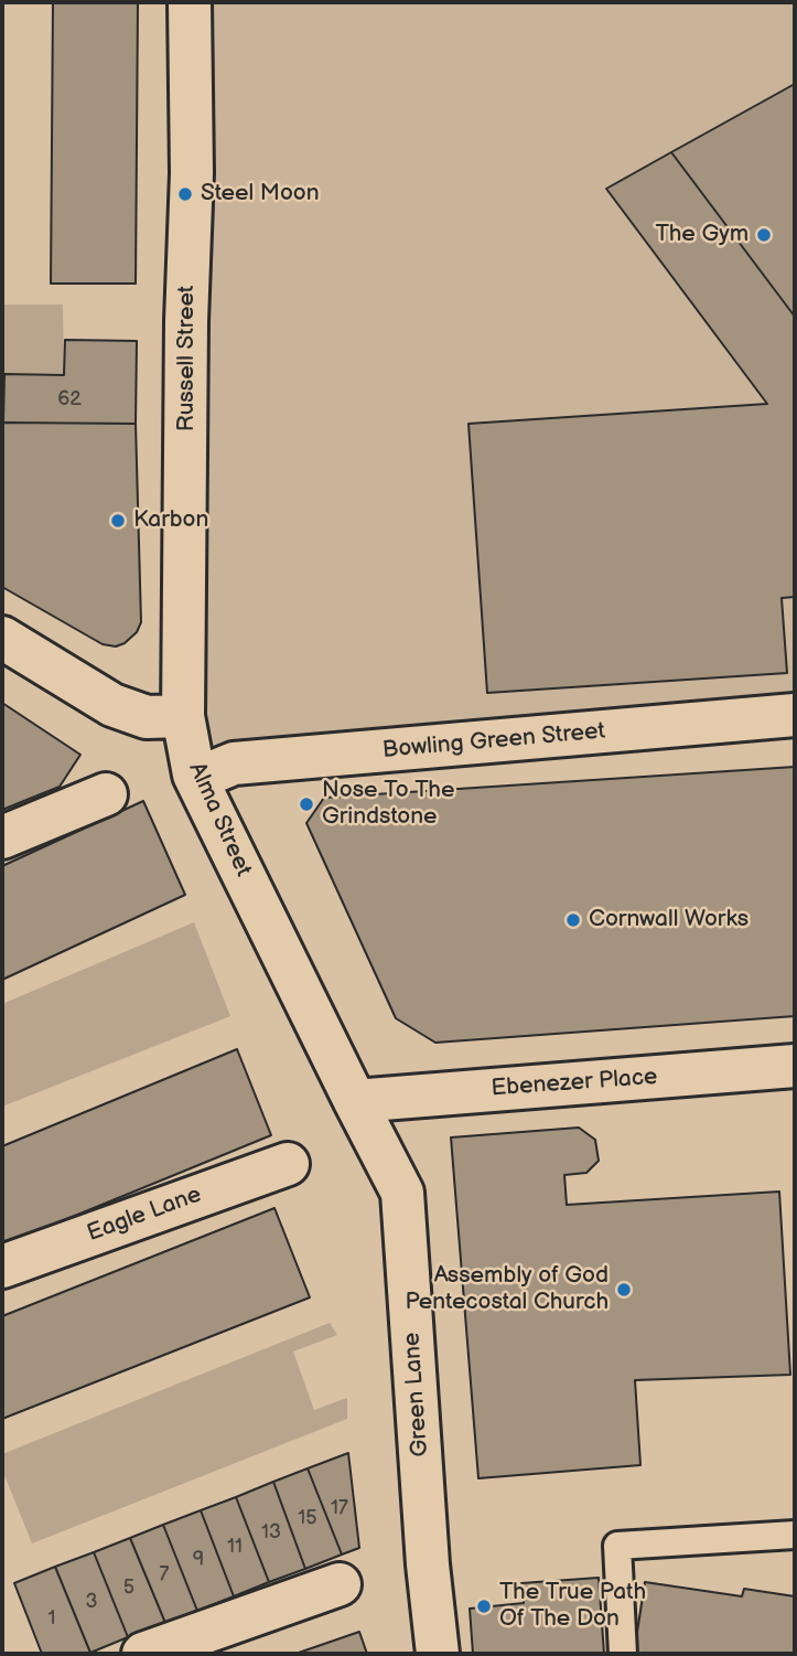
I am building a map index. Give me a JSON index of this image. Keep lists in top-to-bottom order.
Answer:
{
  "streets": {
    "street": [
      "Russell Street",
      "Bowling Green Street",
      "Alma Street",
      "Ebenezer Place",
      "Eagle Lane",
      "Green Lane"
    ]
  },
  "crossings": [
    ["Russell Street", "Alma Street"],
    ["Bowling Green Street", "Alma Street"],
    ["Alma Street", "Ebenezer Place"],
    ["Alma Street", "Green Lane"],
    ["Ebenezer Place", "Green Lane"]
  ],
  "places": [
    "Steel Moon",
    "The Gym",
    "Karbon",
    "Nose To The Grindstone",
    "Cornwall Works",
    "Assembly of God Pentecostal Church",
    "The True Path Of The Don"
  ],
  "house_numbers": [
    "62",
    "17",
    "15",
    "13",
    "11",
    "9",
    "7",
    "5",
    "3",
    "1"
  ]
}
